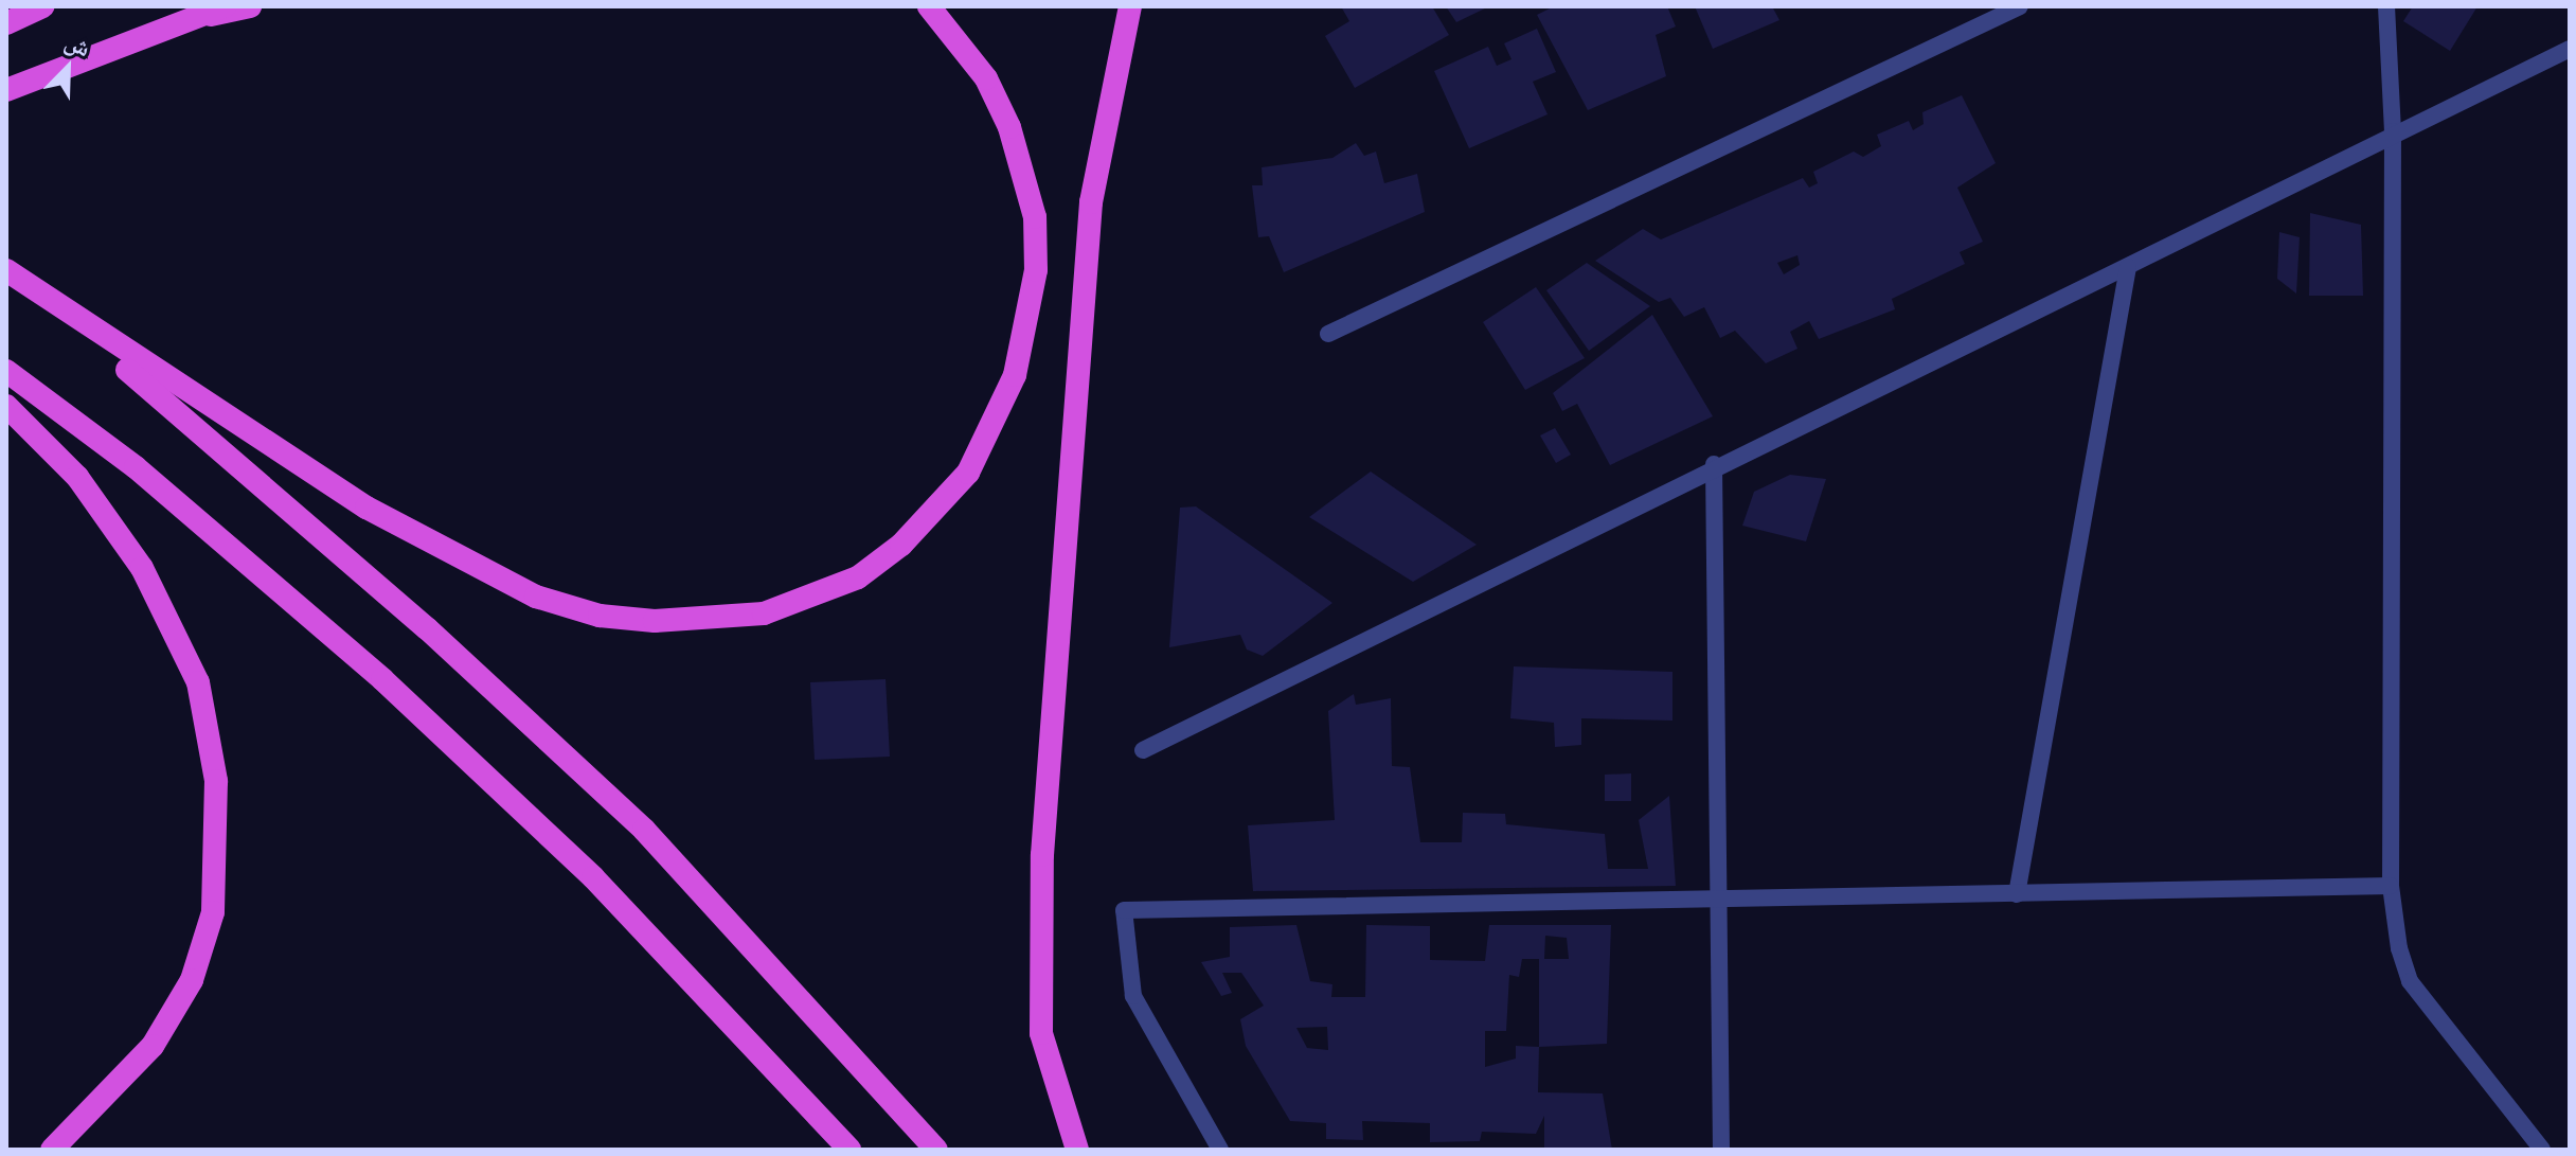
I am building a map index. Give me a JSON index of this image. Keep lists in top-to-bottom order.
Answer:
{
  "north": "top right"
}
